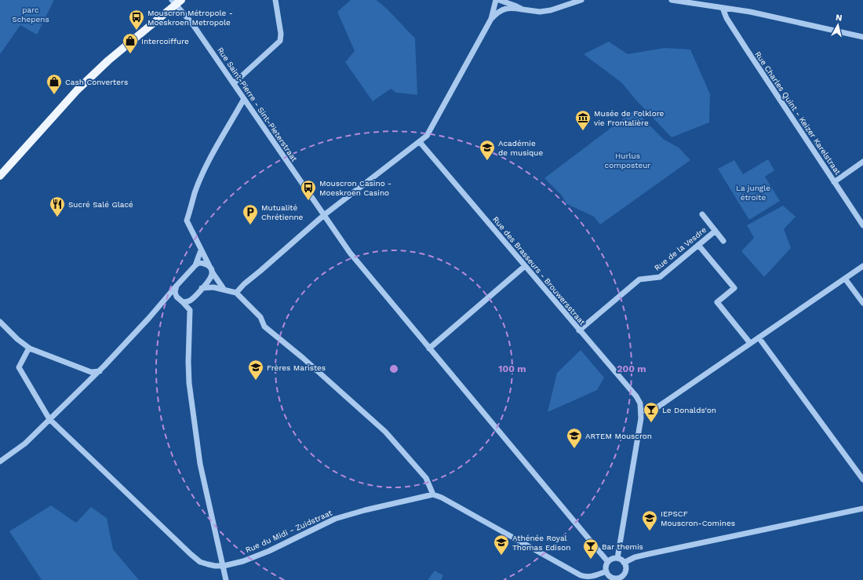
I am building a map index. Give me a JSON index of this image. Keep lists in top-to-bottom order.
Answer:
{
  "streets": {
    "street": [
      "Rue Saint-Pierre - Sint-Pieterstraat",
      "Rue Charles Quint - Keizer Karelstraat",
      "Rue de la Vesdre",
      "Rue des Brasseurs - Brouwersstraat",
      "Rue du Midi - Zuidstraat"
    ]
  },
  "crossings": [
    ["Rue de la Vesdre", "Rue des Brasseurs - Brouwersstraat"]
  ],
  "parks": ["parc Schepens", "Hurlus composteur", "La jungle étroite"],
  "places": {
    "bus stop": ["Mouscron Métropole - Moeskroen Metropole", "Mouscron Casino - Moeskroen Casino"],
    "shop": ["Intercoiffure", "Cash Converters"],
    "museum": ["Musée de Folklore vie Frontalière"],
    "school or university": [
      "Académie de musique",
      "Frères Maristes",
      "ARTEM Mouscron",
      "IEPSCF Mouscron-Comines",
      "Athénée Royal Thomas Edison"
    ],
    "restaurant": ["Sucré Salé Glacé"],
    "parking": ["Mutualité Chrétienne"],
    "bar": ["Le Donalds'on", "Bar themis"]
  },
  "north": "top",
  "rings": ["100 m", "200 m"]
}
